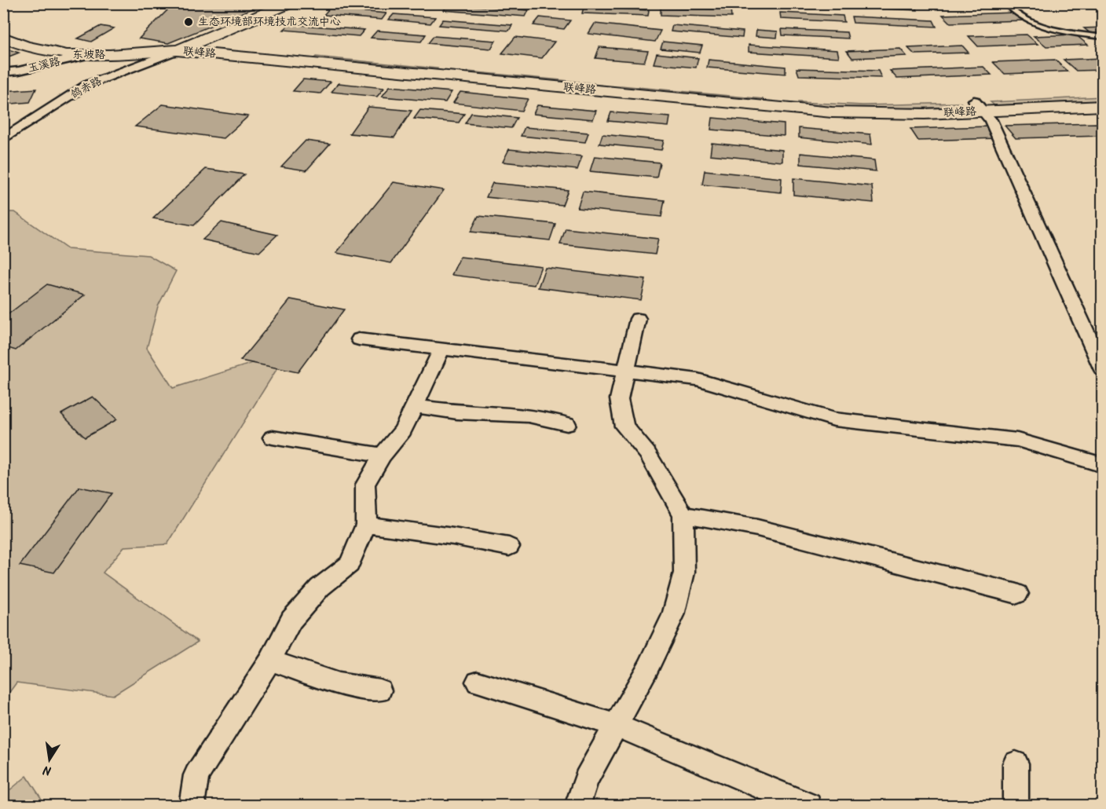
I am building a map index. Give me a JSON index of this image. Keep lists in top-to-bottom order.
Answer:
{
  "streets": {
    "main road": ["联峰路", "东坡路"],
    "street": ["玉溪路", "鸽赤路"]
  },
  "crossings": [
    ["联峰路", "东坡路"],
    ["联峰路", "鸽赤路"],
    ["东坡路", "玉溪路"],
    ["东坡路", "鸽赤路"]
  ],
  "places": ["生态环境部环境技术交流中心"],
  "north": "bottom"
}
